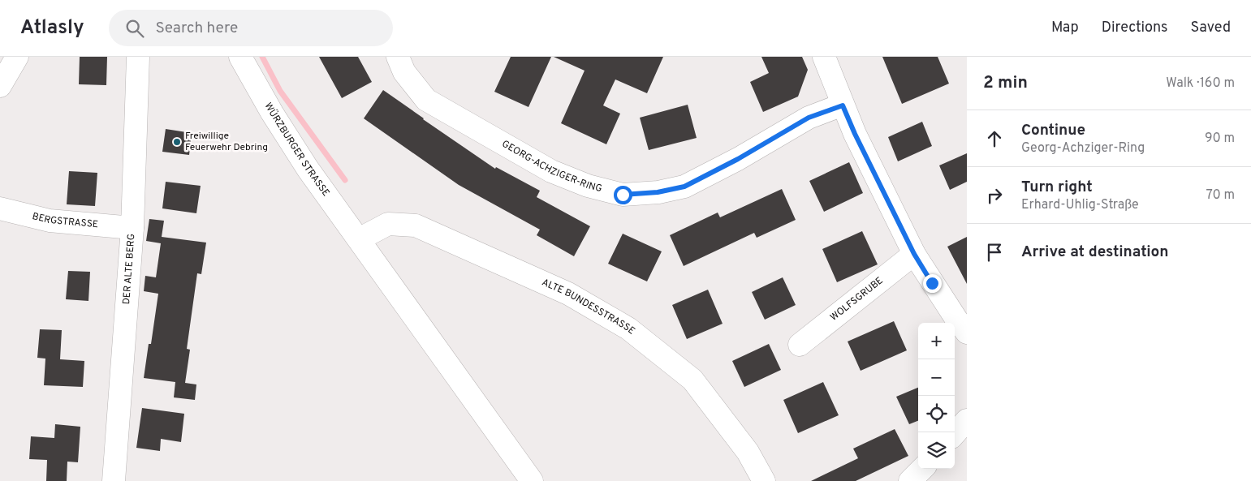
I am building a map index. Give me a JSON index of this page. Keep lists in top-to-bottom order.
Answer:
{
  "streets": {
    "street": [
      "WÜRZBURGER STRASSE",
      "GEORG-ACHZIGER-RING",
      "BERGSTRASSE",
      "DER ALTE BERG",
      "WOLFSGRUBE",
      "ALTE BUNDESSTRASSE"
    ]
  },
  "crossings": [
    ["WÜRZBURGER STRASSE", "ALTE BUNDESSTRASSE"],
    ["BERGSTRASSE", "DER ALTE BERG"]
  ],
  "places": ["Freiwillige Feuerwehr Debring"],
  "page": {
    "header": "Atlasly",
    "search": "Search here",
    "nav": ["Map", "Directions", "Saved"],
    "heading": ["2 min", "Walk · 160 m"],
    "list": [
      ["Continue", "Georg-Achziger-Ring", "90 m"],
      ["Turn right", "Erhard-Uhlig-Straße", "70 m"],
      "Arrive at destination"
    ],
    "map_buttons": ["+", "−"]
  }
}
